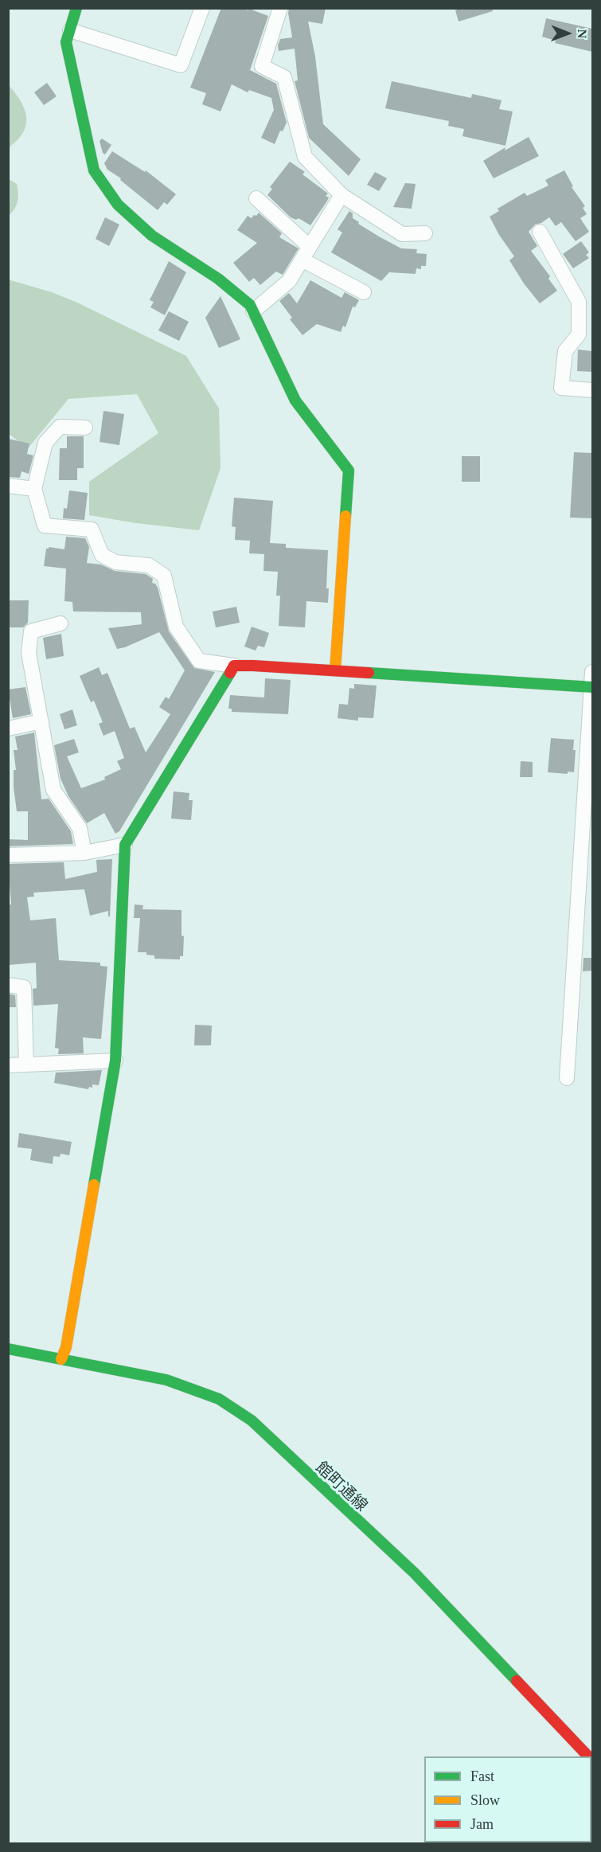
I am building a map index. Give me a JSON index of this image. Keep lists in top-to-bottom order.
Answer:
{
  "streets": {
    "street": ["館町通線"]
  },
  "legend": ["Fast", "Slow", "Jam"],
  "north": "right"
}
